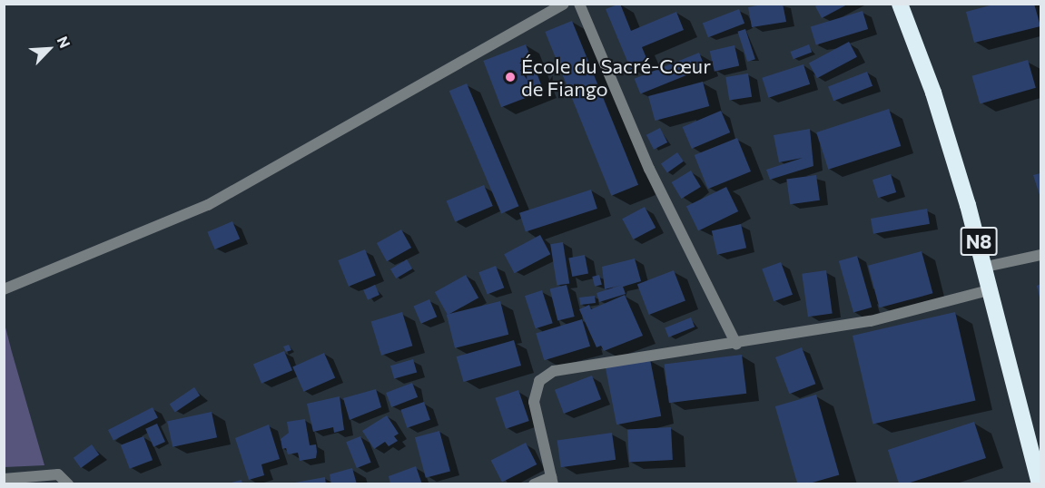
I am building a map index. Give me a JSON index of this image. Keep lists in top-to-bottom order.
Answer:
{
  "streets": {
    "highway": ["N8"]
  },
  "places": ["École du Sacré-Cœur de Fiango"],
  "north": "top right"
}
